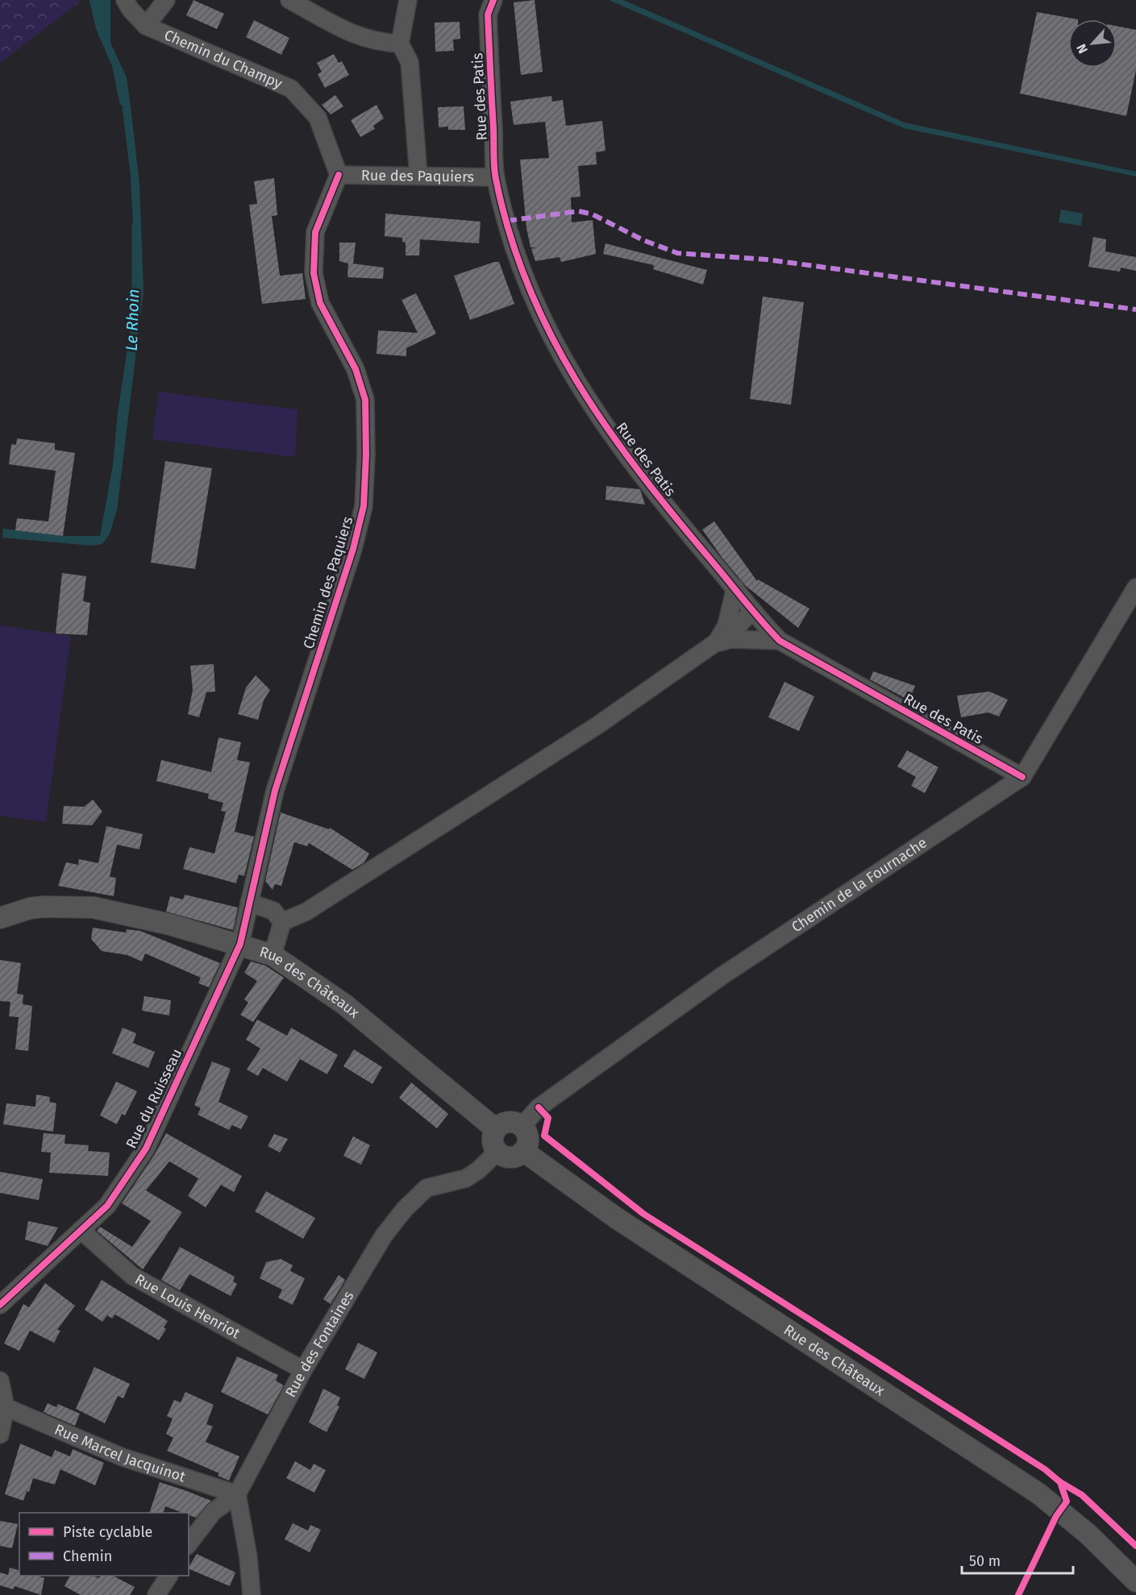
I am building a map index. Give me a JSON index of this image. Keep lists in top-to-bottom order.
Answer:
{
  "streets": {
    "street": [
      "Chemin du Champy",
      "Rue des Patis",
      "Rue des Paquiers",
      "Chemin des Paquiers",
      "Chemin de la Fournache",
      "Rue des Châteaux",
      "Rue du Ruisseau",
      "Rue Louis Henriot",
      "Rue des Fontaines",
      "Rue Marcel Jacquinot"
    ]
  },
  "crossings": [
    ["Chemin du Champy", "Rue des Paquiers"],
    ["Chemin du Champy", "Chemin des Paquiers"],
    ["Rue des Patis", "Rue des Paquiers"],
    ["Rue des Patis", "Chemin de la Fournache"],
    ["Rue des Paquiers", "Chemin des Paquiers"],
    ["Chemin des Paquiers", "Rue des Châteaux"],
    ["Chemin des Paquiers", "Rue du Ruisseau"],
    ["Chemin de la Fournache", "Rue des Châteaux"],
    ["Chemin de la Fournache", "Rue des Fontaines"],
    ["Rue des Châteaux", "Rue du Ruisseau"],
    ["Rue des Châteaux", "Rue des Fontaines"],
    ["Rue du Ruisseau", "Rue Louis Henriot"],
    ["Rue Louis Henriot", "Rue des Fontaines"],
    ["Rue des Fontaines", "Rue Marcel Jacquinot"]
  ],
  "water": ["Le Rhoin"],
  "legend": ["Piste cyclable", "Chemin"],
  "scale_bar": "50 m",
  "north": "bottom left"
}
